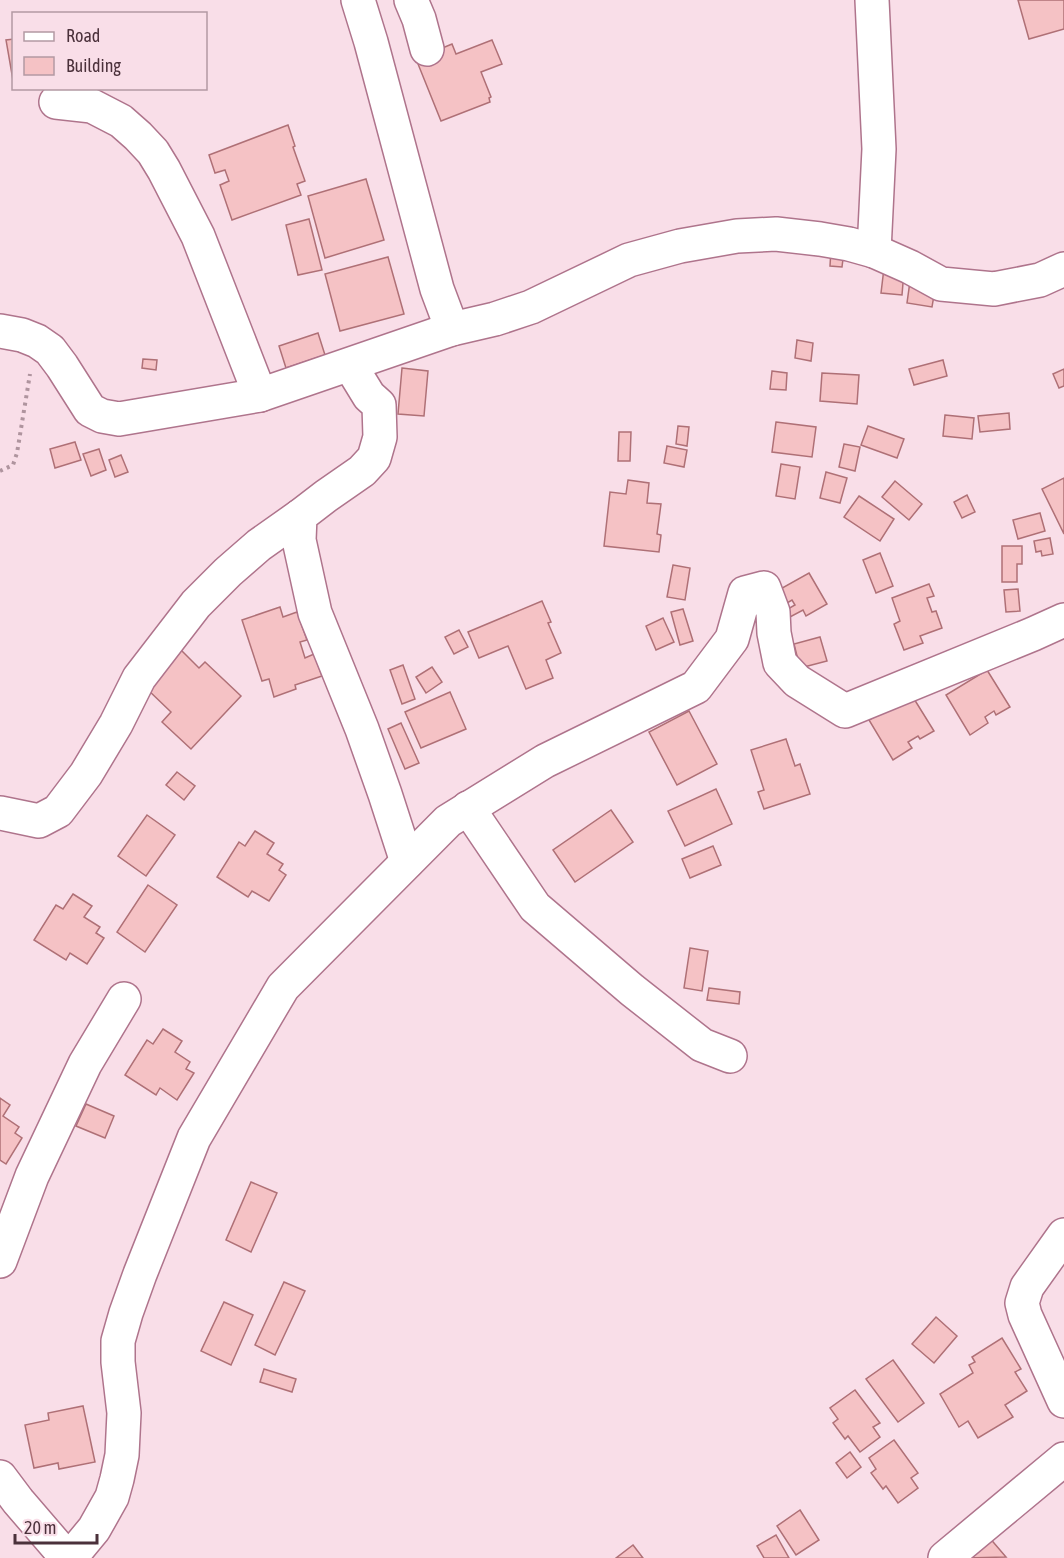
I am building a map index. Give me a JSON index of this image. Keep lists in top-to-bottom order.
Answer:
{
  "legend": ["Road", "Building"],
  "scale_bar": "20 m"
}
